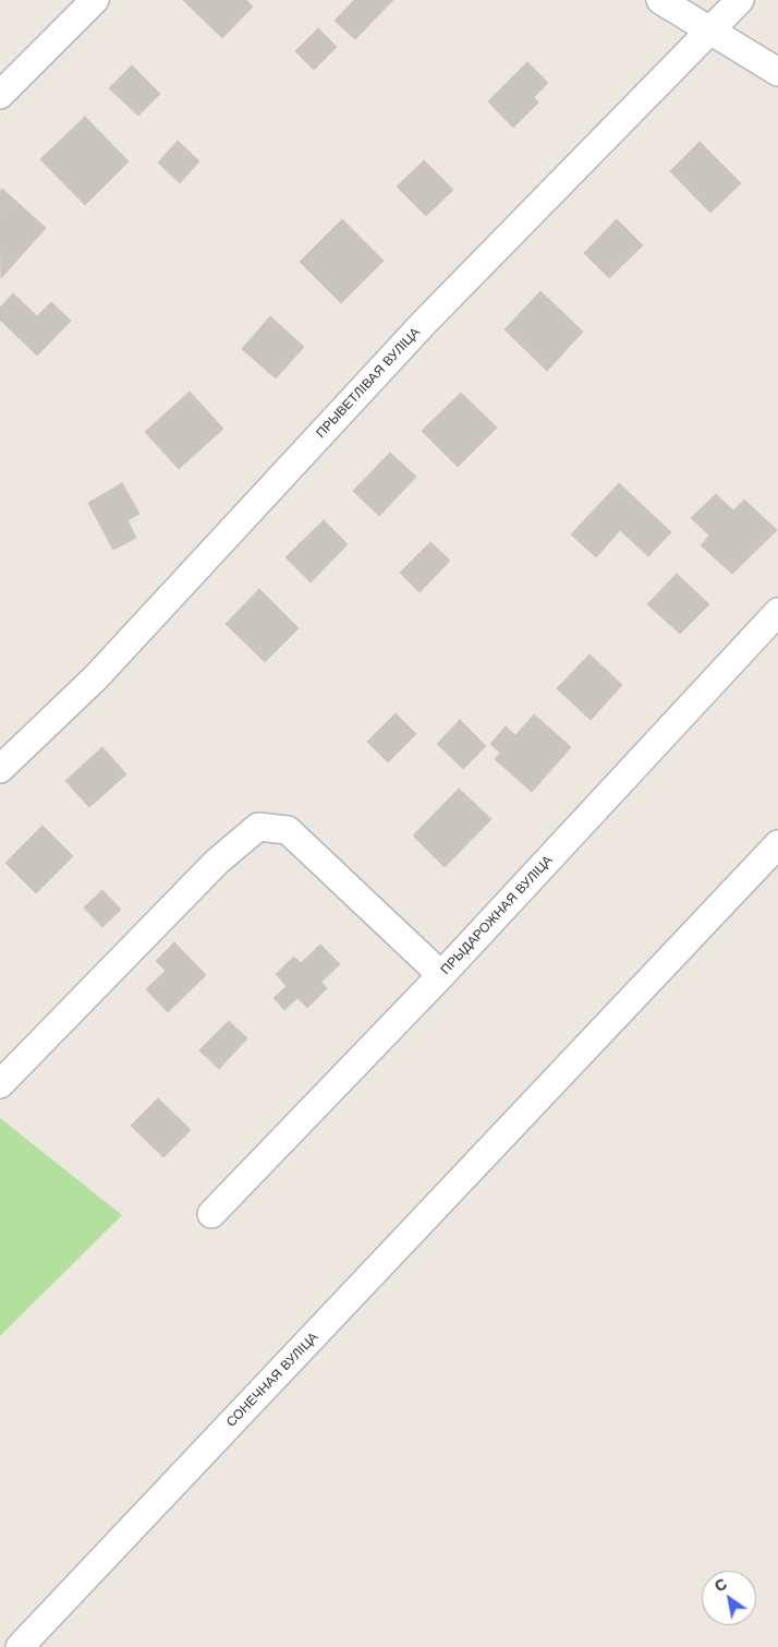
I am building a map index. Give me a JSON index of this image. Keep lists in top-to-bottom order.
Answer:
{
  "streets": {
    "street": ["ПРЫВЕТЛІВАЯ ВУЛІЦА", "ПРЫДАРОЖНАЯ ВУЛІЦА", "СОНЕЧНАЯ ВУЛІЦА"]
  },
  "north": "top left"
}
